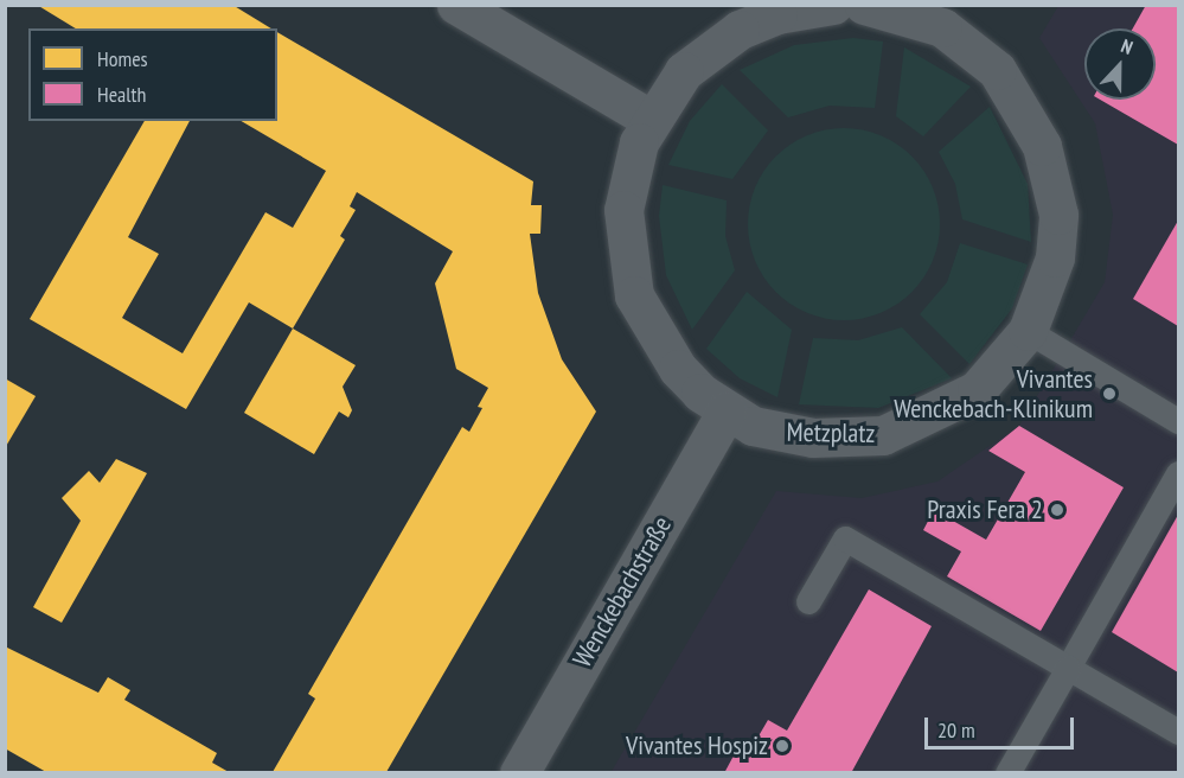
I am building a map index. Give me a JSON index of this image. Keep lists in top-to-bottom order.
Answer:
{
  "streets": {
    "street": ["Metzplatz", "Wenckebachstraße"]
  },
  "crossings": [
    ["Metzplatz", "Wenckebachstraße"]
  ],
  "places": ["Vivantes Wenckebach-Klinikum", "Praxis Fera 2", "Vivantes Hospiz"],
  "legend": ["Homes", "Health"],
  "scale_bar": "20 m",
  "north": "top"
}
